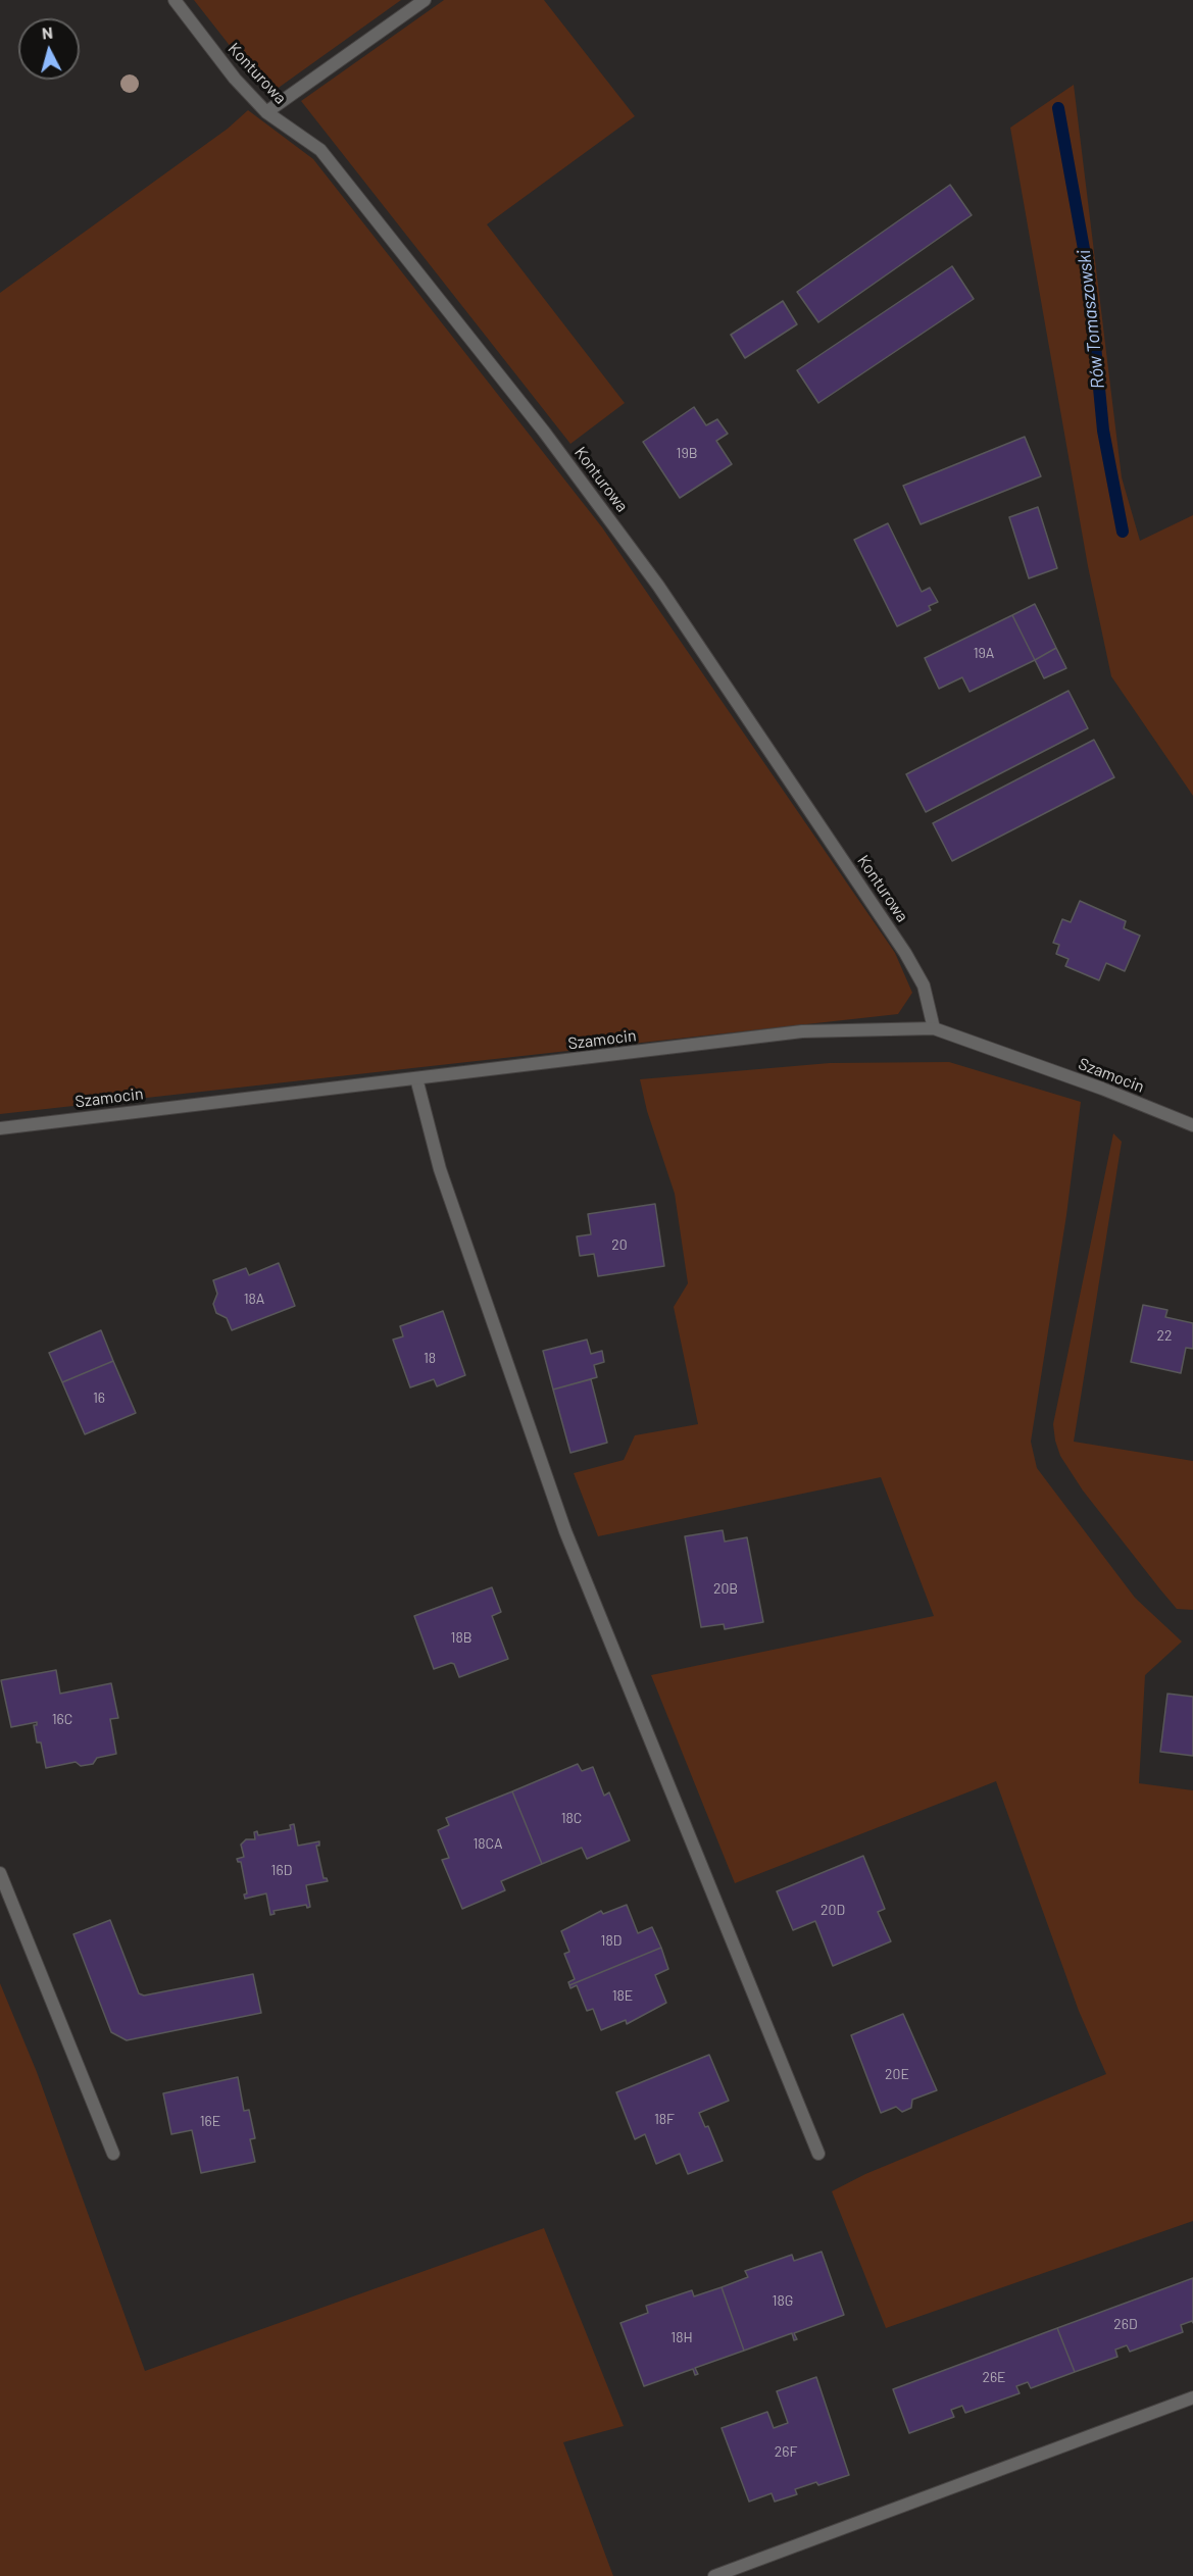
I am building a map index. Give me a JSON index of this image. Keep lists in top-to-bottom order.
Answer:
{
  "streets": {
    "street": ["Konturowa", "Szamocin"]
  },
  "crossings": [
    ["Konturowa", "Szamocin"]
  ],
  "water": ["Rów Tomaszowski"],
  "house_numbers": [
    "19B",
    "19A",
    "20",
    "18A",
    "22",
    "18",
    "16",
    "20B",
    "18B",
    "16C",
    "18C",
    "18CA",
    "16D",
    "20D",
    "18D",
    "18E",
    "20E",
    "18F",
    "16E",
    "18G",
    "26D",
    "18H",
    "26E",
    "26F"
  ],
  "north": "top"
}
